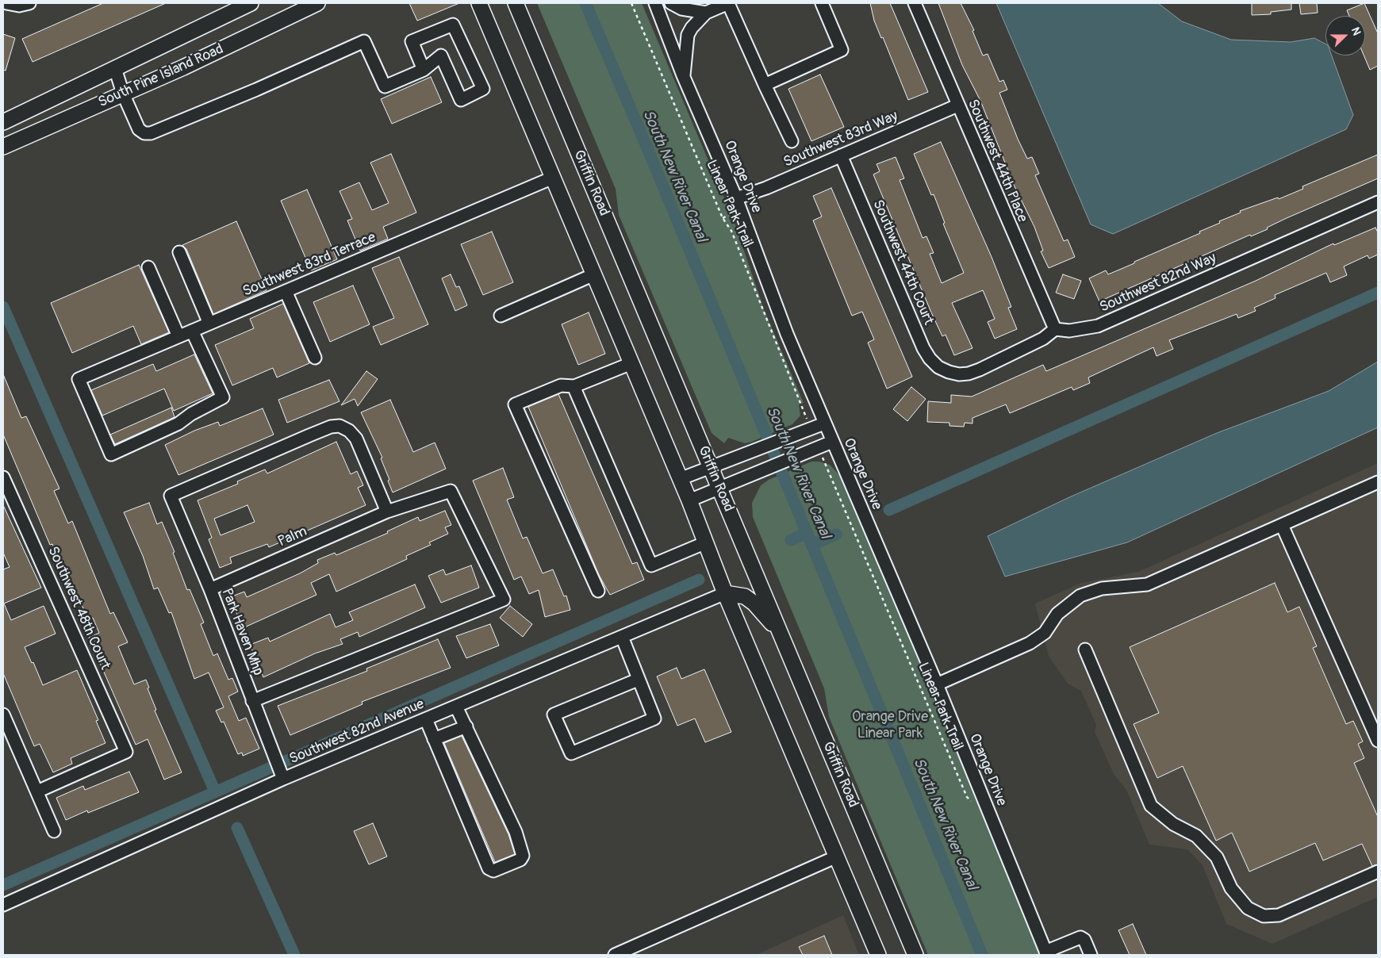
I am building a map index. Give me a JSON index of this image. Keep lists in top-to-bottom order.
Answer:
{
  "streets": {
    "main road": ["South Pine Island Road", "Griffin Road"],
    "street": [
      "Southwest 83rd Way",
      "Southwest 44th Place",
      "Orange Drive",
      "Southwest 44th Court",
      "Southwest 83rd Terrace",
      "Southwest 82nd Way",
      "Palm",
      "Southwest 48th Court",
      "Park Haven Mhp",
      "Southwest 82nd Avenue"
    ],
    "path": ["Linear Park Trail"]
  },
  "crossings": [
    ["Southwest 83rd Way", "Southwest 44th Place"],
    ["Southwest 83rd Way", "Orange Drive"],
    ["Southwest 83rd Way", "Southwest 44th Court"],
    ["Southwest 44th Place", "Southwest 44th Court"],
    ["Southwest 44th Place", "Southwest 82nd Way"],
    ["Southwest 44th Court", "Southwest 82nd Way"],
    ["Palm", "Park Haven Mhp"],
    ["Park Haven Mhp", "Southwest 82nd Avenue"]
  ],
  "water": ["South New River Canal"],
  "parks": ["Orange Drive Linear Park"],
  "north": "right"
}
